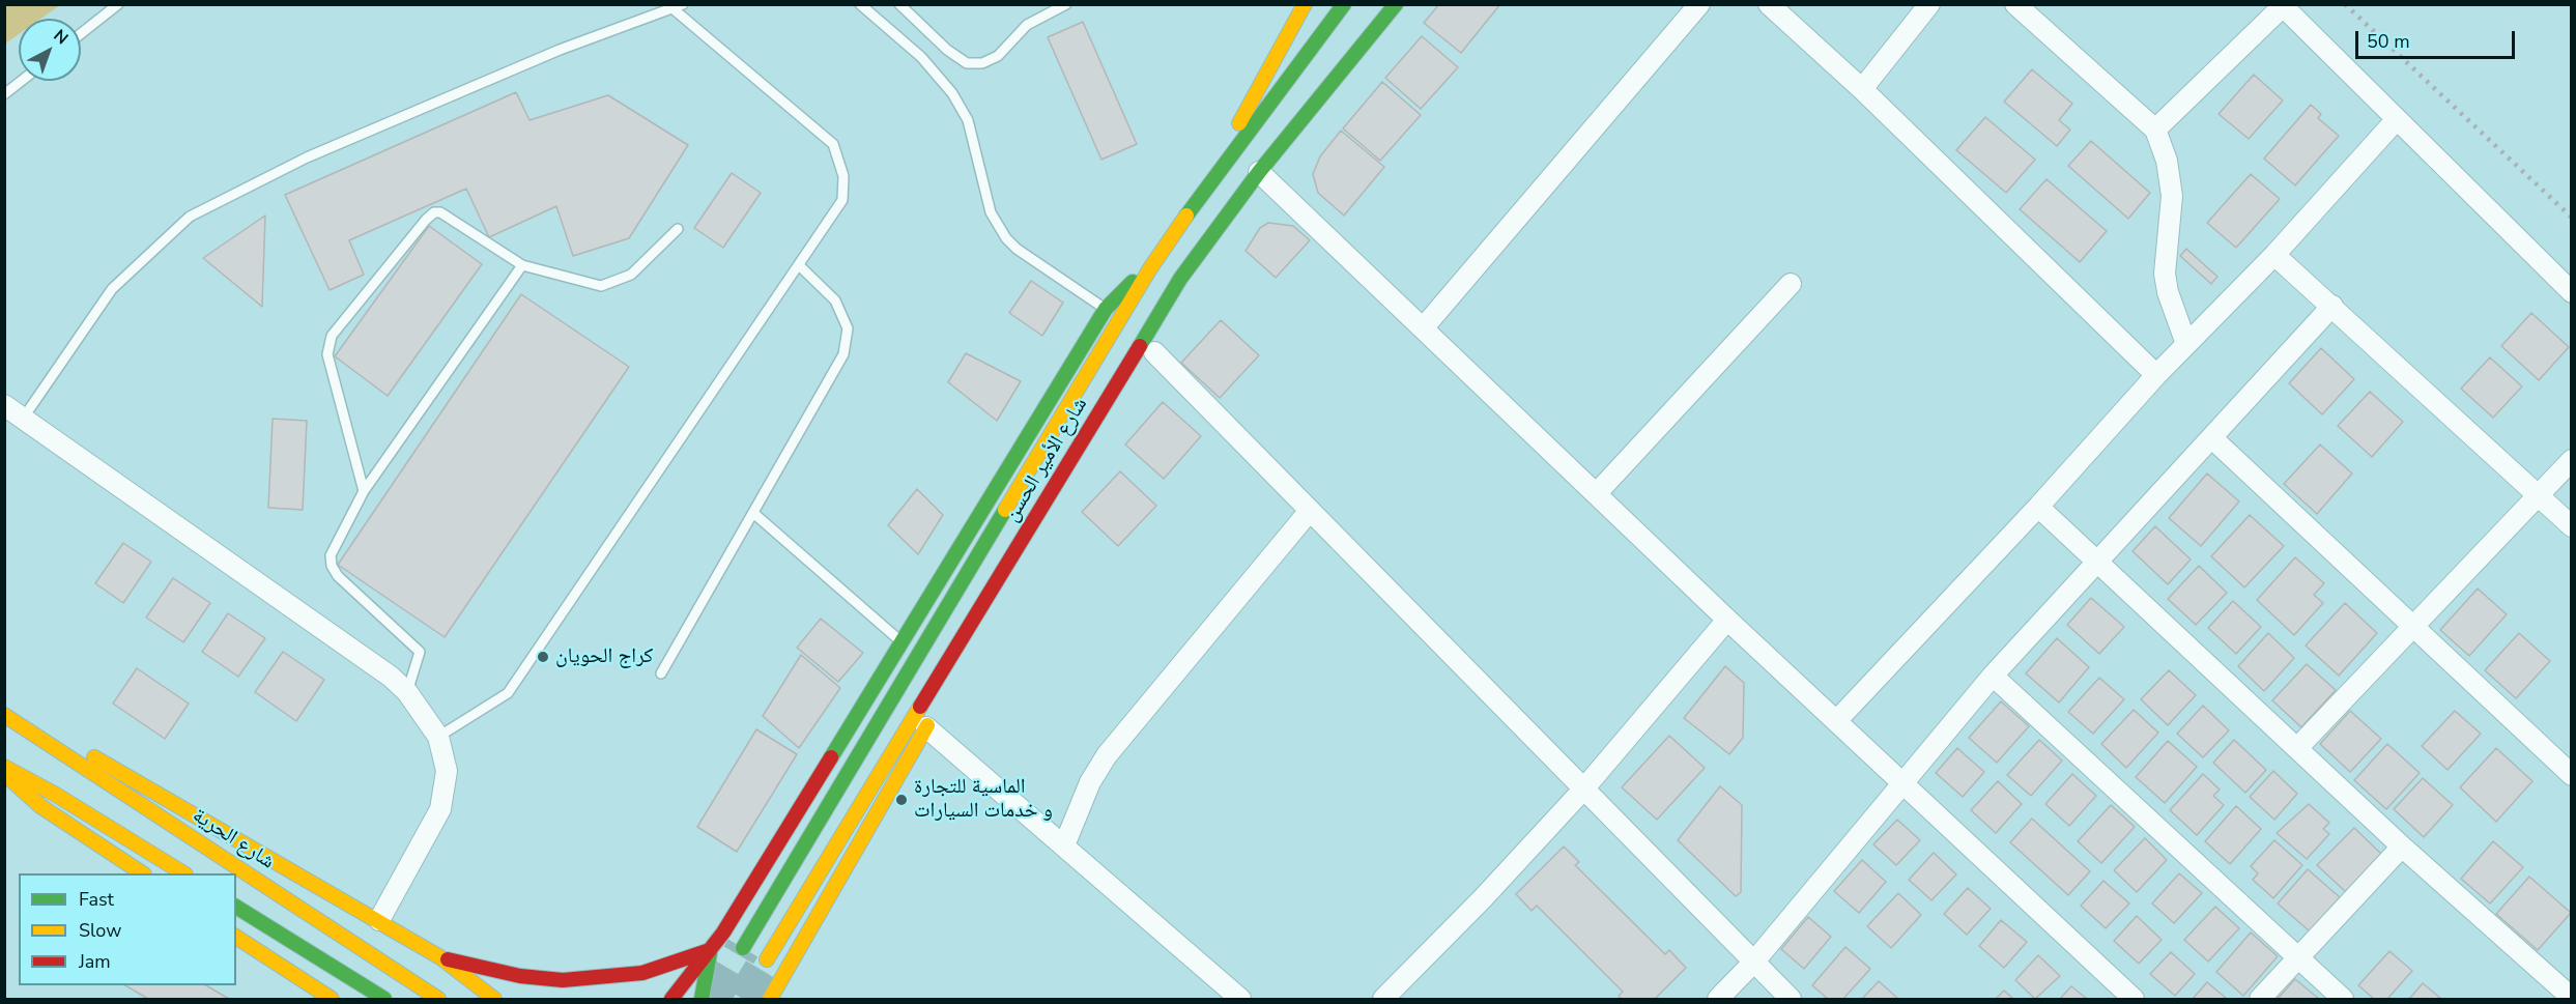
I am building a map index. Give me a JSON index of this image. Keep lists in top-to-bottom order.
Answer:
{
  "streets": {
    "main road": ["شارع الأمير الحسن", "شارع الحرية"]
  },
  "places": ["كراج الحويان", "الماسية للتجارة و خدمات السيارات"],
  "legend": ["Fast", "Slow", "Jam"],
  "scale_bar": "50 m",
  "north": "top right"
}
